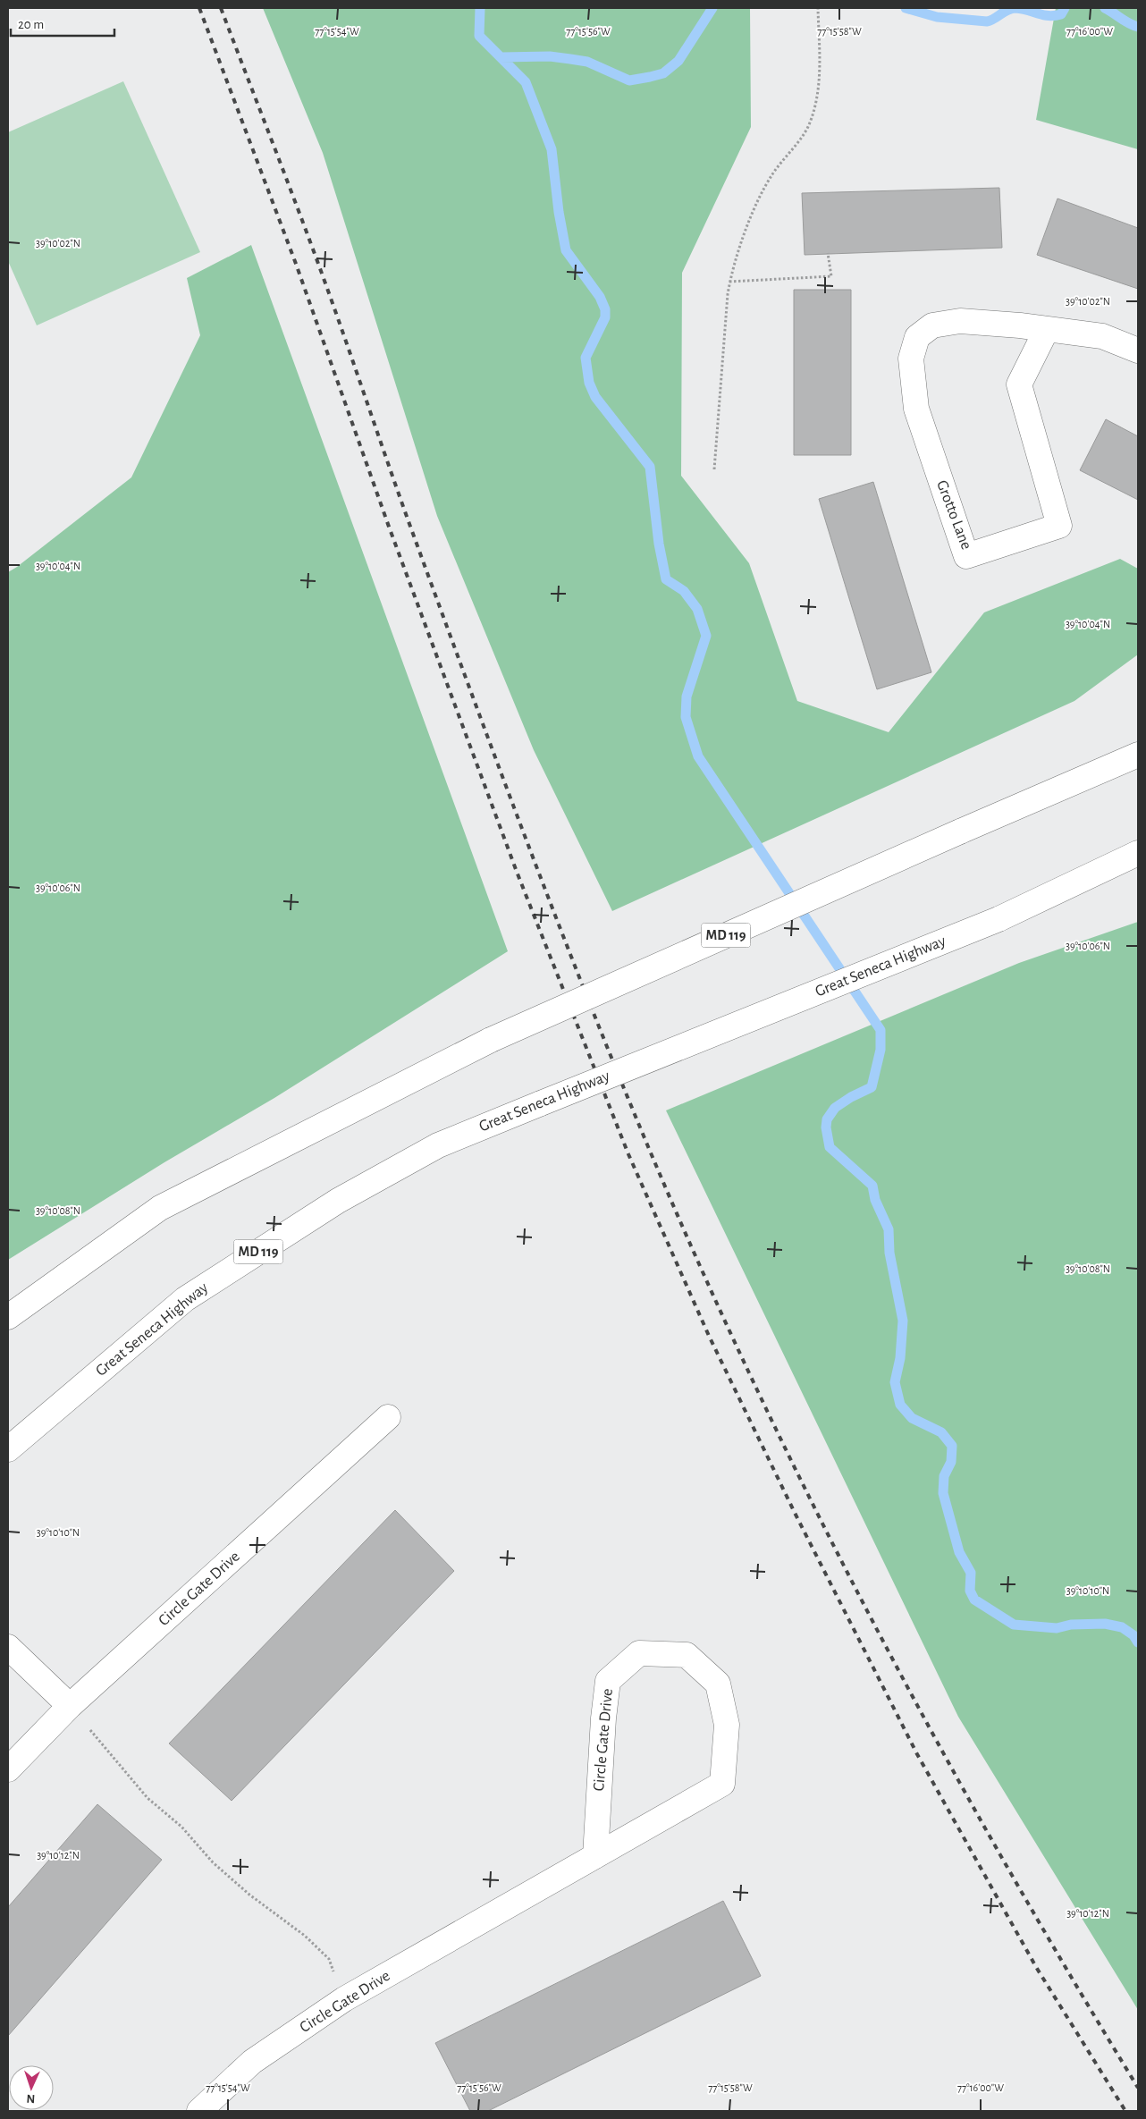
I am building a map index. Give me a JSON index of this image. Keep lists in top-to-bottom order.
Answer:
{
  "streets": {
    "main road": [
      "Grotto Lane",
      "MD 119",
      "Great Seneca Highway",
      "Circle Gate Drive"
    ]
  },
  "scale_bar": "20 m",
  "north": "bottom",
  "coordinates": [
    "77°15'56\"W",
    "77°15'58\"W",
    "77°16'00\"W",
    "77°15'54\"W",
    "39°10'02\"N",
    "39°10'04\"N",
    "39°10'06\"N",
    "39°10'08\"N",
    "39°10'10\"N",
    "39°10'12\"N"
  ]
}
